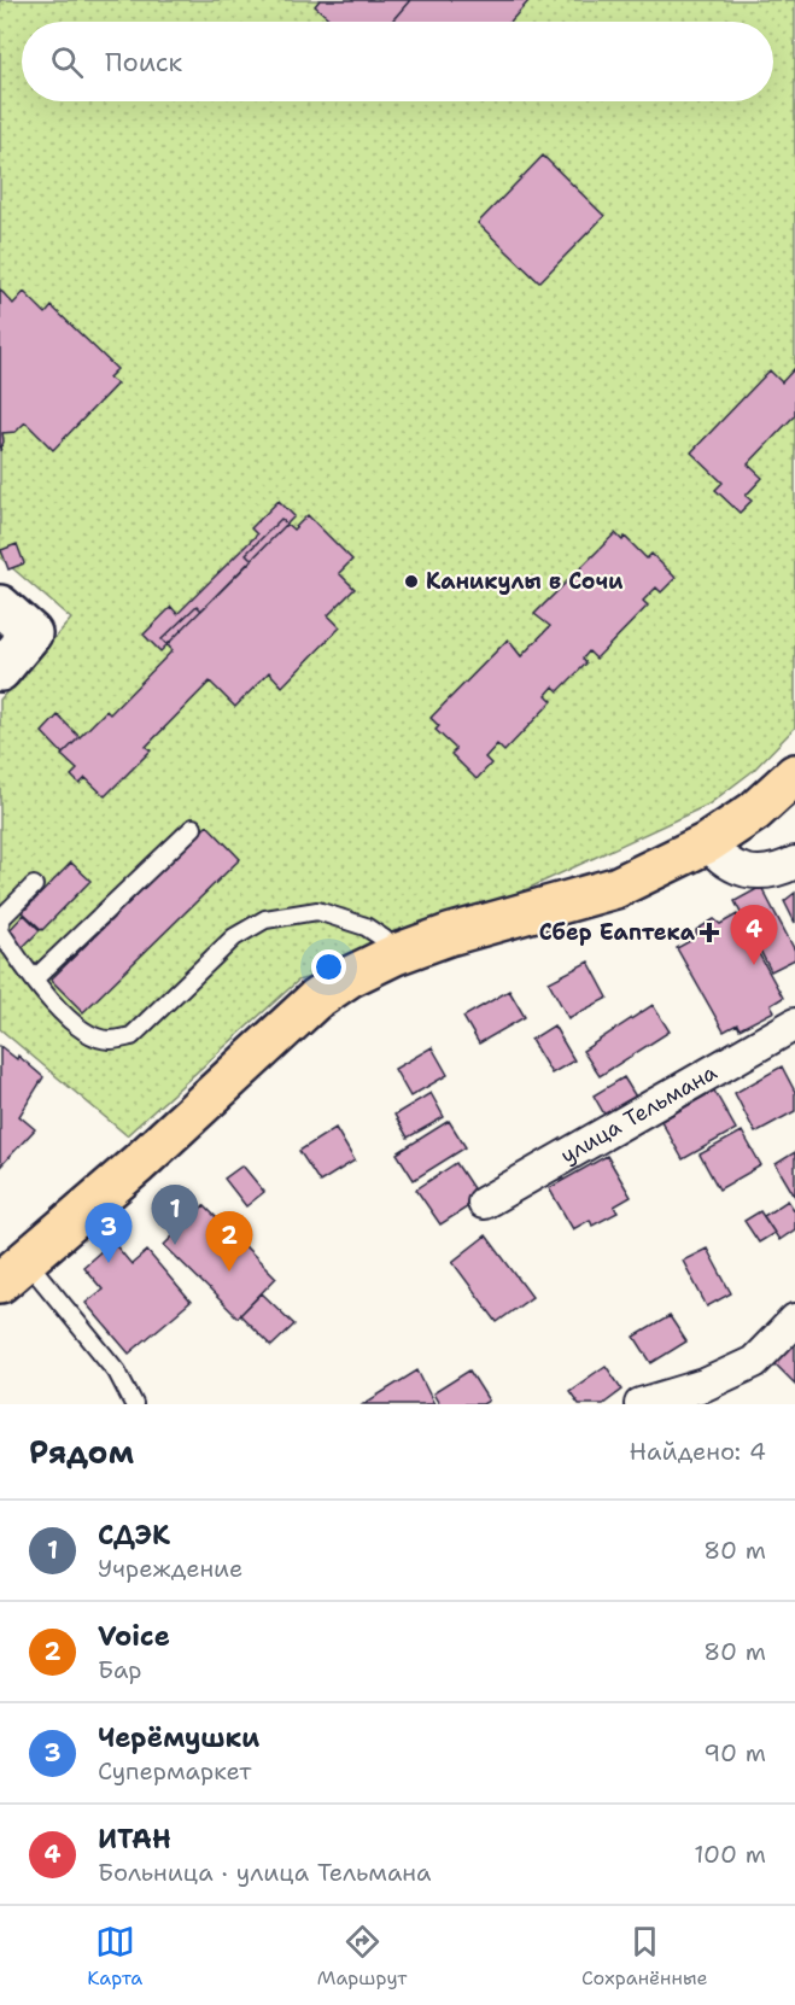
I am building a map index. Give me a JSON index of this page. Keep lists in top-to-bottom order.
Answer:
{
  "streets": {
    "street": ["улица Тельмана"]
  },
  "places": {
    "other": ["Каникулы в Сочи"],
    "health": ["Сбер Еаптека"]
  },
  "page": {
    "search": "Поиск",
    "pins": [
      "4",
      "1",
      "3",
      "2"
    ],
    "heading": ["Рядом", "Найдено: 4"],
    "list": [
      {
        "mark": "1",
        "name": "СДЭК",
        "note": "Учреждение",
        "value": "80 m"
      },
      {
        "mark": "2",
        "name": "Voice",
        "note": "Бар",
        "value": "80 m"
      },
      {
        "mark": "3",
        "name": "Черёмушки",
        "note": "Супермаркет",
        "value": "90 m"
      },
      {
        "mark": "4",
        "name": "ИТАН",
        "note": "Больница · улица Тельмана",
        "value": "100 m"
      }
    ],
    "nav": ["Карта", "Маршрут", "Сохранённые"]
  }
}
